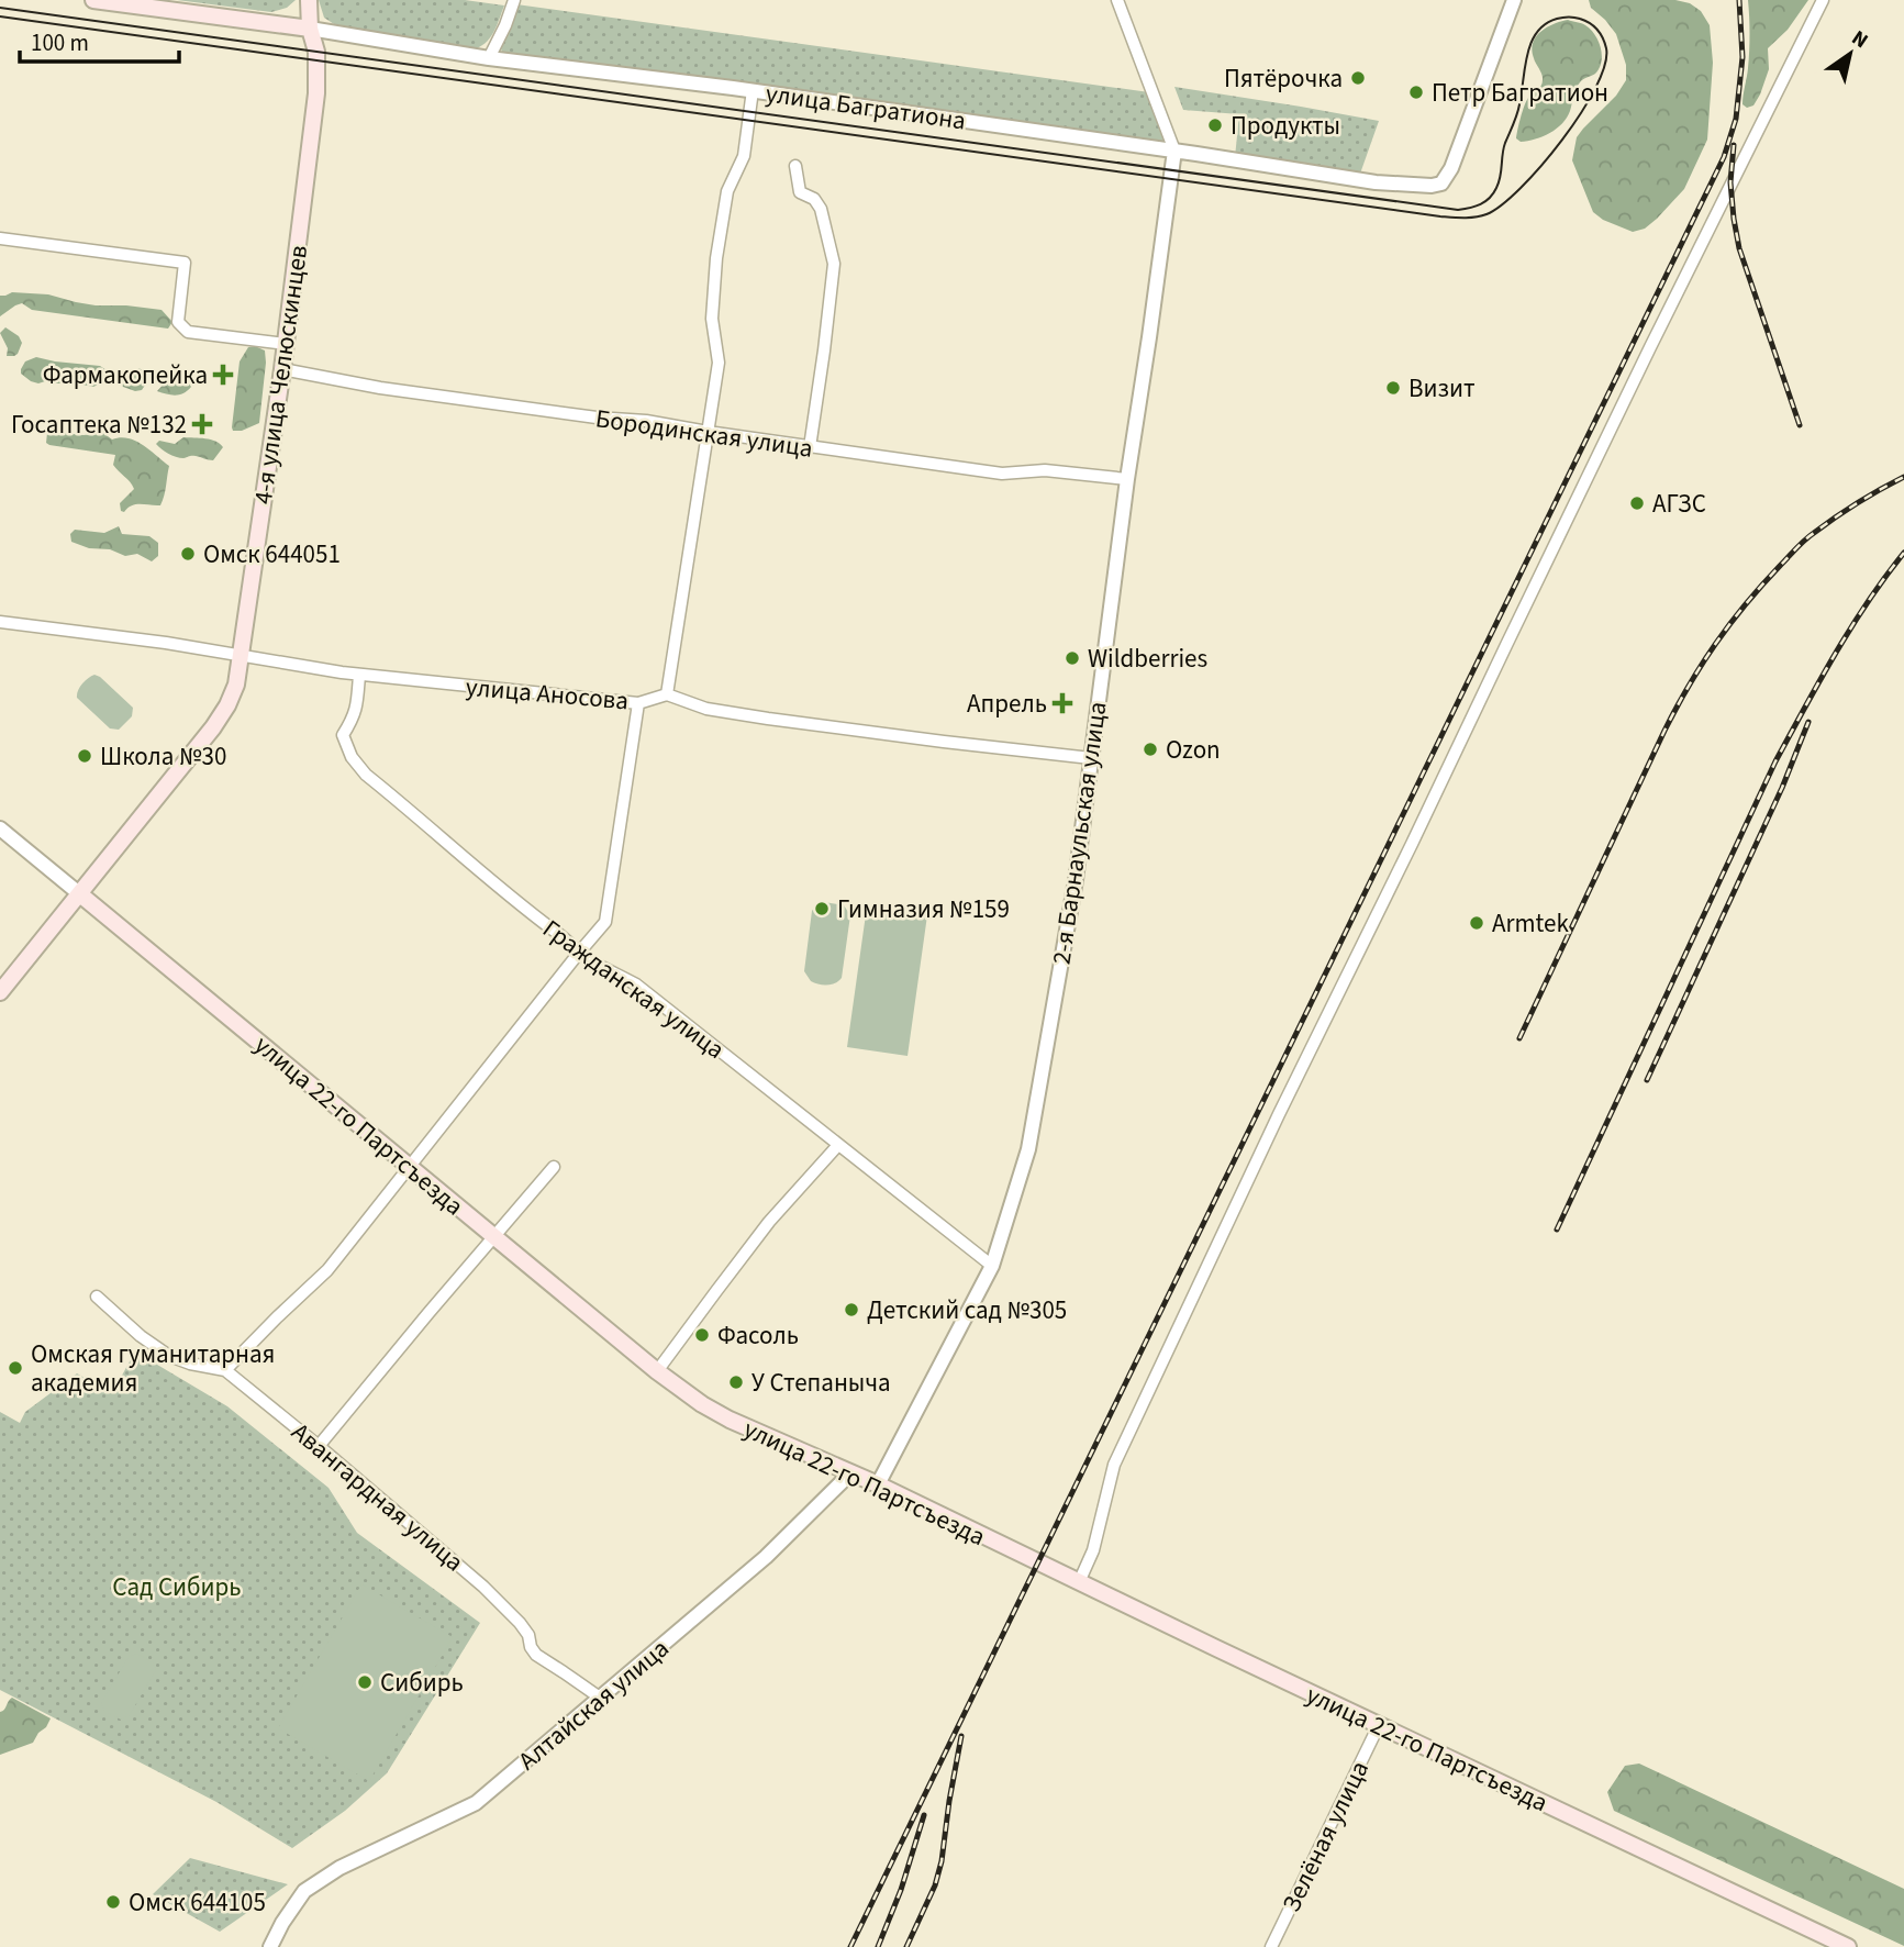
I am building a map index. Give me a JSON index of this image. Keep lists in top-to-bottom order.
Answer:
{
  "streets": {
    "main road": ["улица Багратиона", "4-я улица Челюскинцев", "улица 22-го Партсъезда"],
    "street": [
      "Бородинская улица",
      "улица Аносова",
      "2-я Барнаульская улица",
      "Гражданская улица",
      "Авангардная улица",
      "Алтайская улица",
      "Зелёная улица"
    ]
  },
  "crossings": [
    ["улица Багратиона", "4-я улица Челюскинцев"],
    ["улица Багратиона", "2-я Барнаульская улица"],
    ["4-я улица Челюскинцев", "Бородинская улица"],
    ["4-я улица Челюскинцев", "улица Аносова"],
    ["4-я улица Челюскинцев", "улица 22-го Партсъезда"],
    ["Бородинская улица", "2-я Барнаульская улица"],
    ["улица Аносова", "Гражданская улица"],
    ["2-я Барнаульская улица", "Гражданская улица"],
    ["2-я Барнаульская улица", "улица 22-го Партсъезда"],
    ["улица 22-го Партсъезда", "Алтайская улица"],
    ["улица 22-го Партсъезда", "Зелёная улица"],
    ["Авангардная улица", "Алтайская улица"]
  ],
  "parks": ["Сад Сибирь"],
  "places": {
    "other": [
      "Пятёрочка",
      "Петр Багратион",
      "Продукты",
      "Визит",
      "АГЗС",
      "Омск 644051",
      "Wildberries",
      "Ozon",
      "Школа №30",
      "Гимназия №159",
      "Armtek",
      "Детский сад №305",
      "Фасоль",
      "Омская гуманитарная академия",
      "У Степаныча",
      "Сибирь",
      "Омск 644105"
    ],
    "health": ["Фармакопейка", "Госаптека №132", "Апрель"]
  },
  "scale_bar": "100 m",
  "north": "top right"
}
